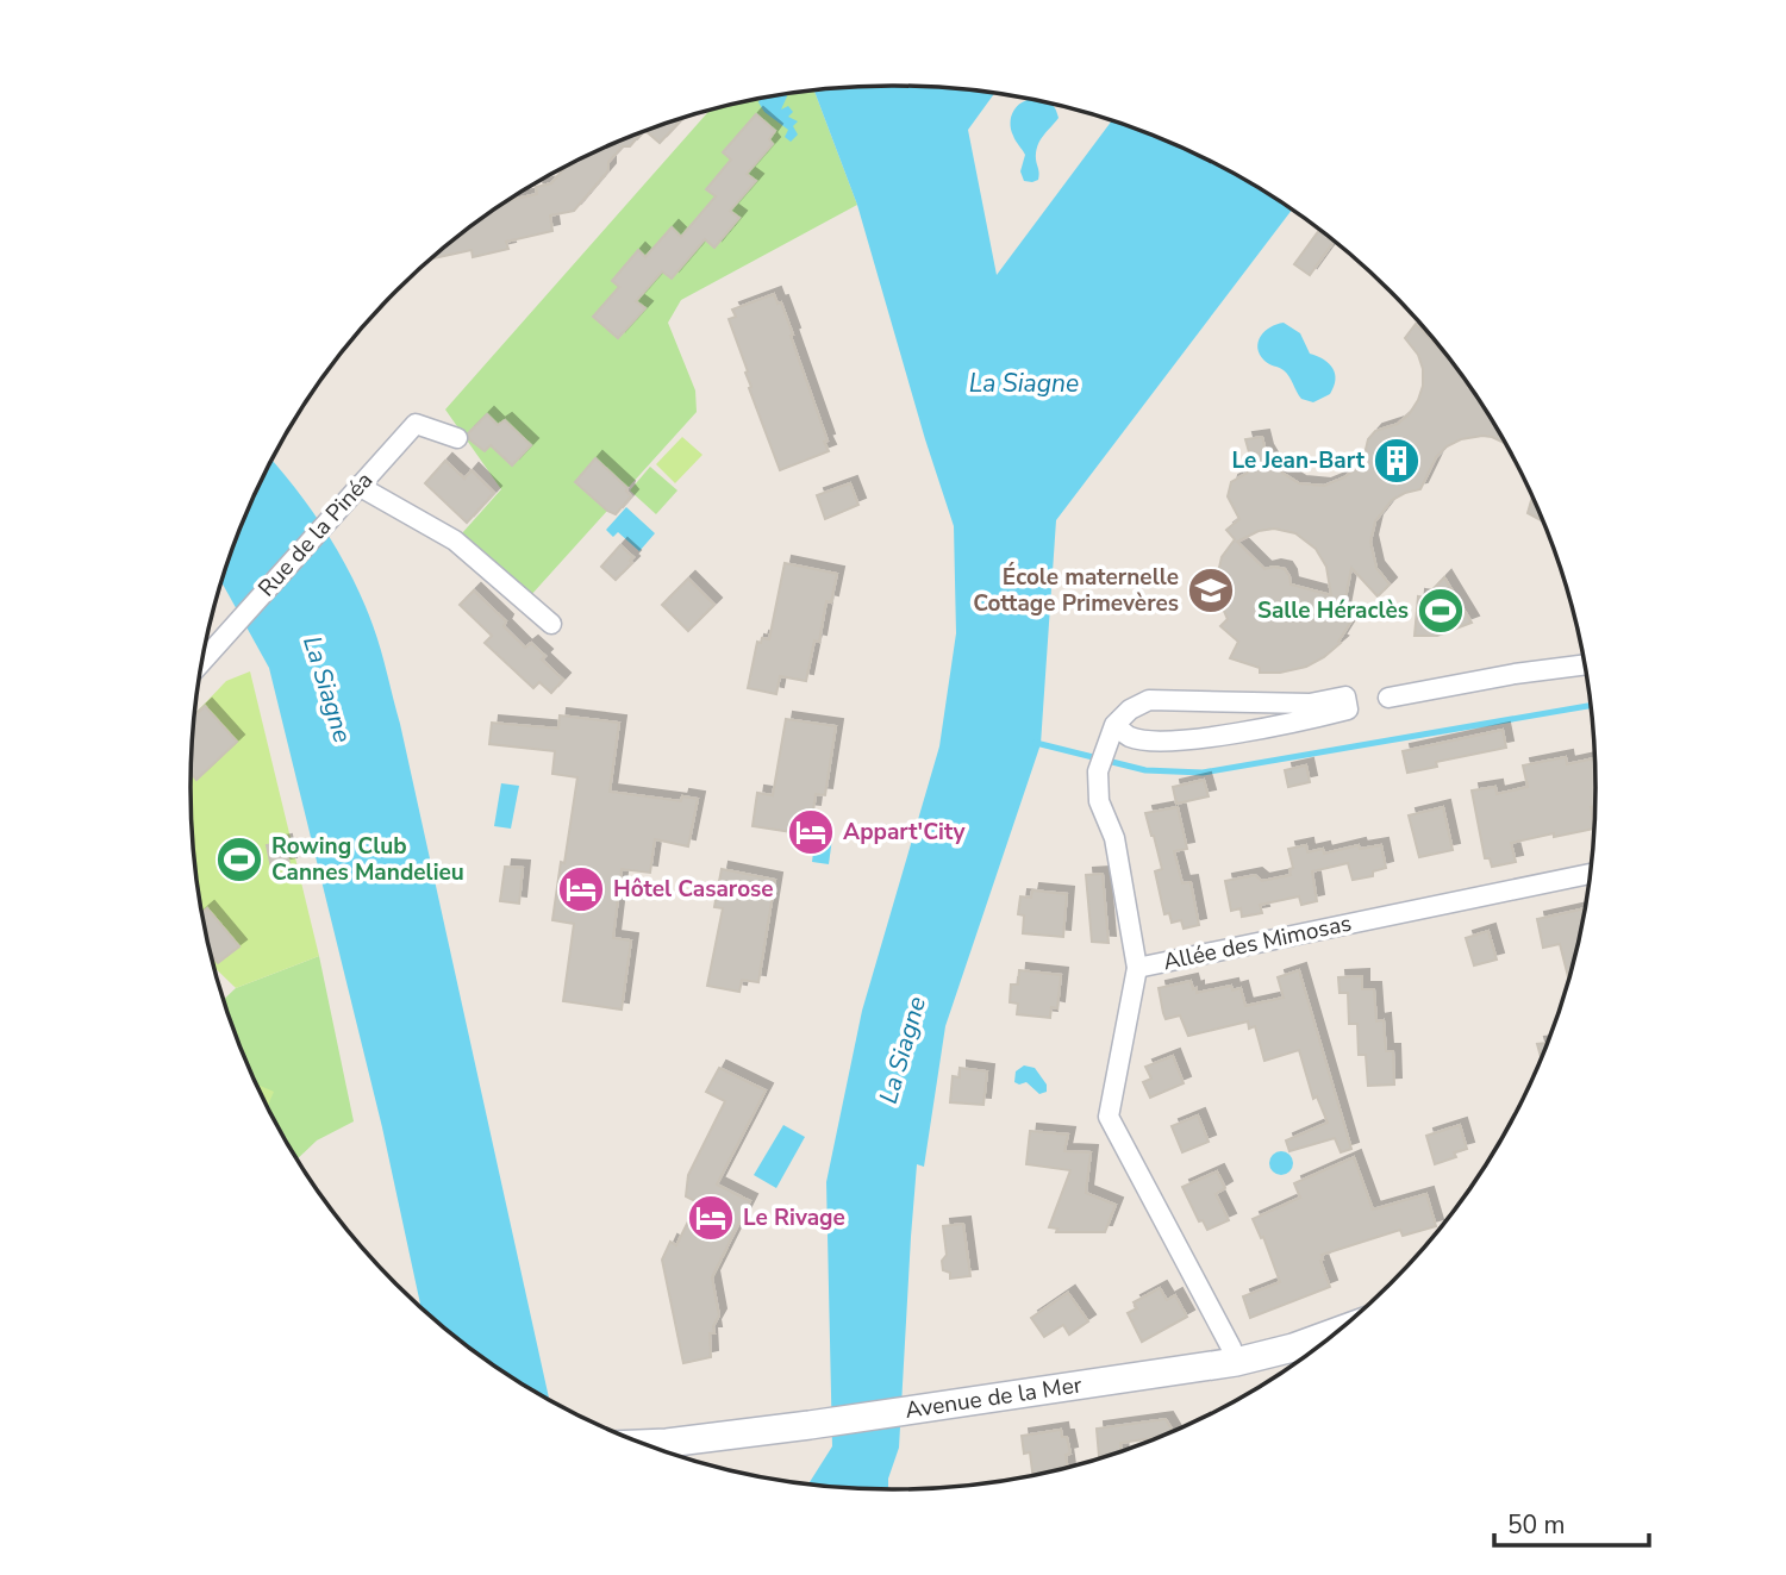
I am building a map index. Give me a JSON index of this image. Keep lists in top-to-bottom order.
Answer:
{
  "streets": {
    "main road": ["Avenue de la Mer"],
    "street": ["Rue de la Pinéa", "Allée des Mimosas"]
  },
  "crossings": [
    ["Allée des Mimosas", "Avenue de la Mer"]
  ],
  "water": ["La Siagne"],
  "places": {
    "building": ["Le Jean-Bart"],
    "school or university": ["École maternelle Cottage Primevères"],
    "sports": ["Salle Héraclès", "Rowing Club Cannes Mandelieu"],
    "hotel": ["Appart'City", "Hôtel Casarose", "Le Rivage"]
  },
  "scale_bar": "50 m"
}
